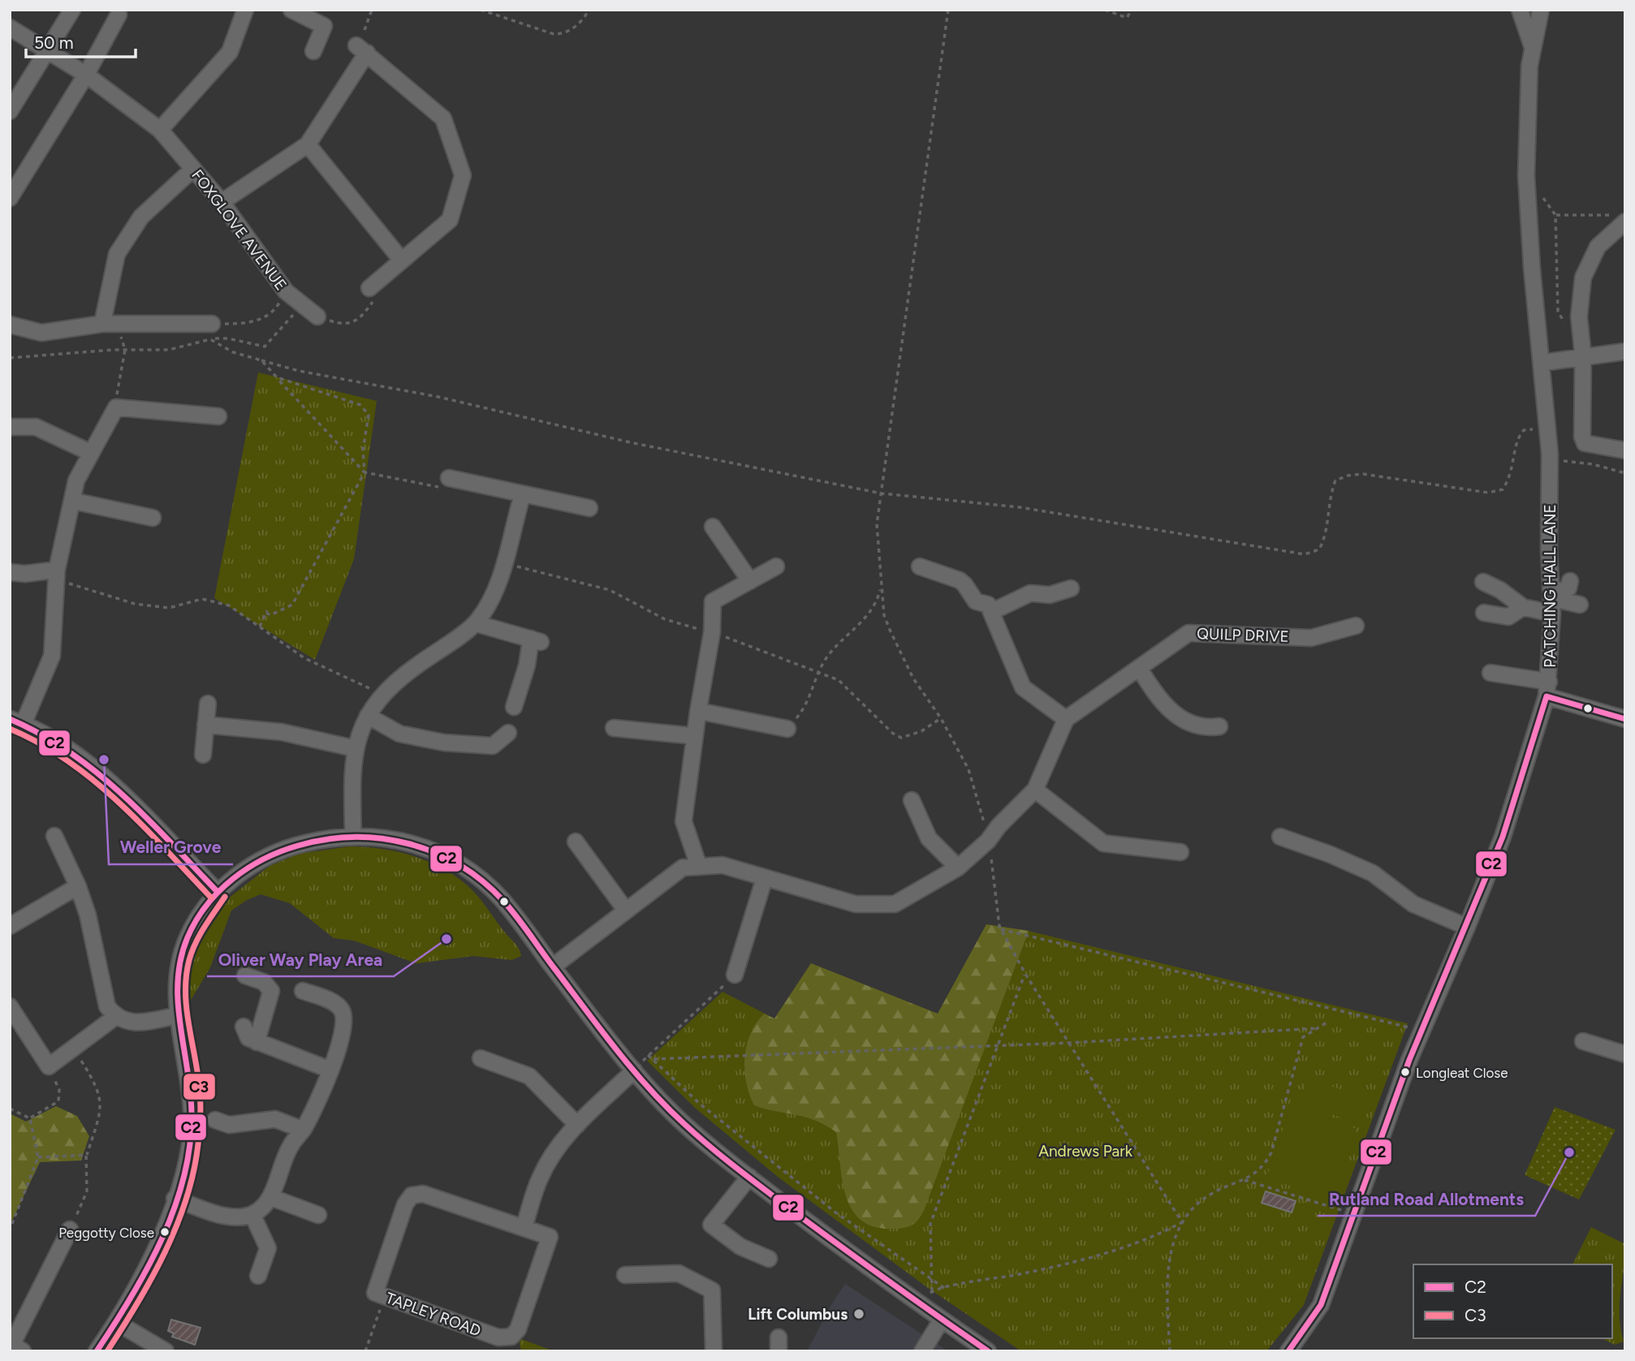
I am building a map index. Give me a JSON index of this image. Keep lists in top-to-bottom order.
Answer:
{
  "streets": {
    "street": [
      "FOXGLOVE AVENUE",
      "PATCHING HALL LANE",
      "QUILP DRIVE",
      "TAPLEY ROAD"
    ]
  },
  "parks": ["Andrews Park"],
  "places": [
    "Weller Grove",
    "Oliver Way Play Area",
    "Longleat Close",
    "Rutland Road Allotments",
    "Peggotty Close",
    "Lift Columbus"
  ],
  "lines": ["transit line C2", "transit line C3"],
  "legend": ["C2", "C3"],
  "scale_bar": "50 m"
}
